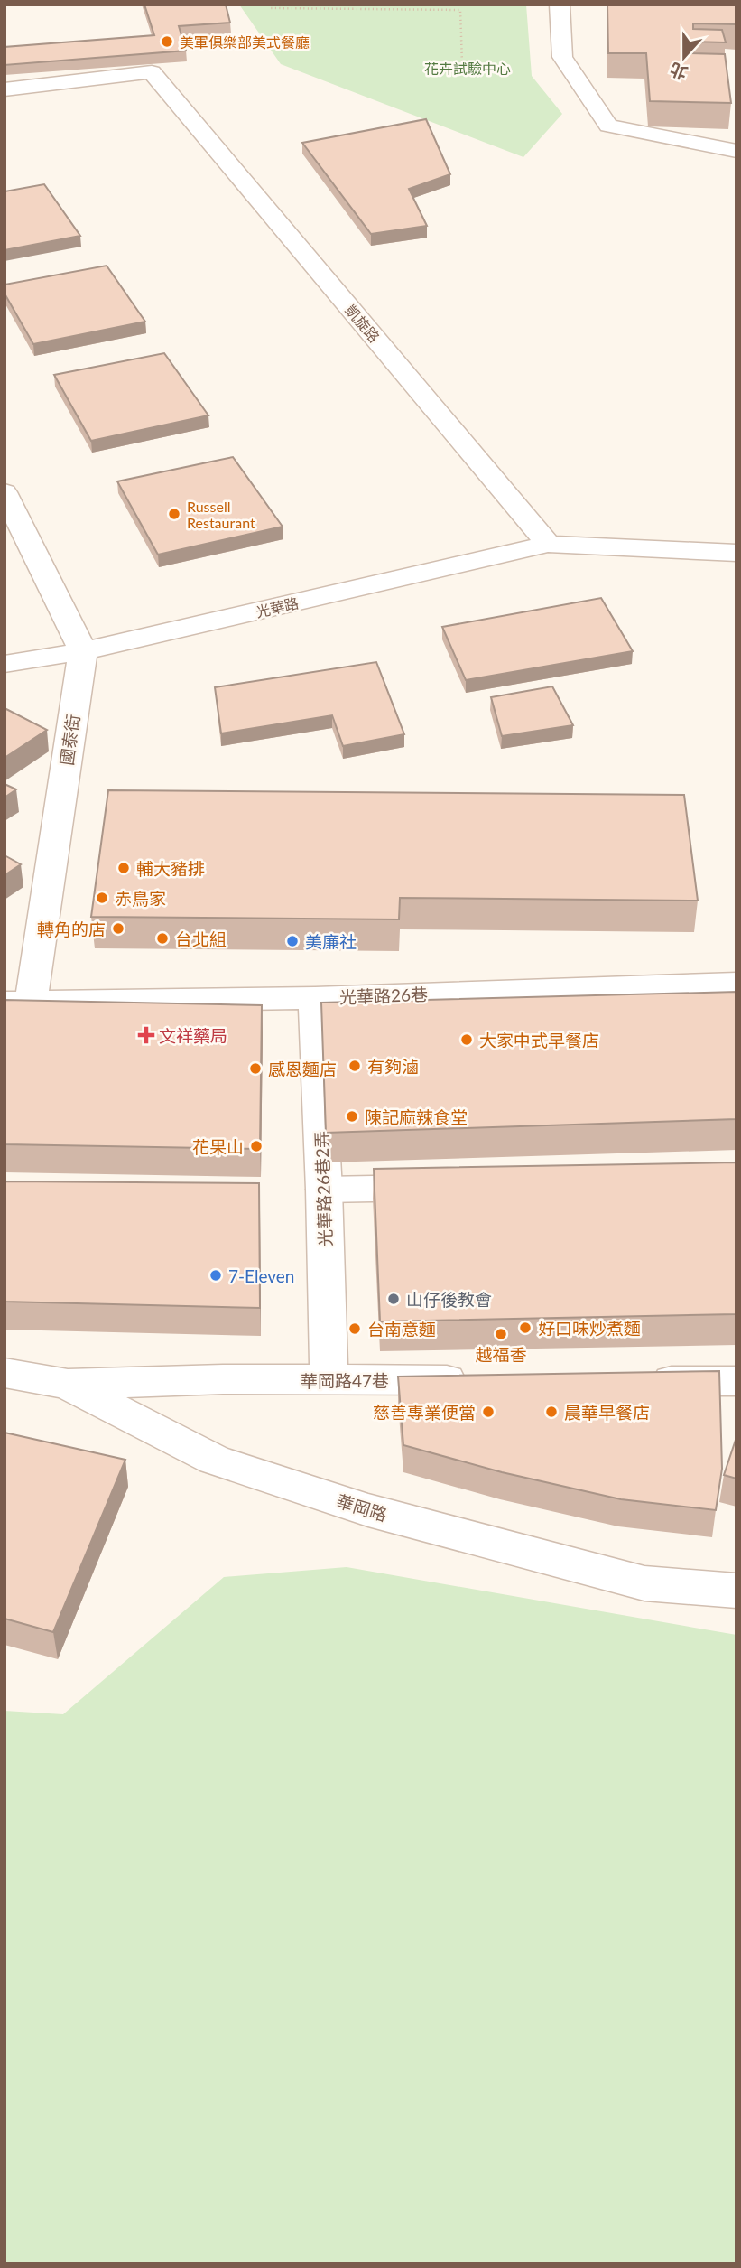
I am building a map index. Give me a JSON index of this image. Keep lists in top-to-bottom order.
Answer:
{
  "streets": {
    "street": [
      "凱旋路",
      "光華路",
      "國泰街",
      "光華路26巷",
      "光華路26巷2弄",
      "華岡路47巷",
      "華岡路"
    ]
  },
  "crossings": [
    ["凱旋路", "光華路"],
    ["光華路", "國泰街"],
    ["國泰街", "光華路26巷"],
    ["光華路26巷", "光華路26巷2弄"],
    ["光華路26巷2弄", "華岡路47巷"],
    ["華岡路47巷", "華岡路"]
  ],
  "parks": ["花卉試驗中心"],
  "places": {
    "other": [
      "美軍俱樂部美式餐廳",
      "Russell Restaurant",
      "輔大豬排",
      "赤鳥家",
      "轉角的店",
      "台北組",
      "美廉社",
      "大家中式早餐店",
      "有夠滷",
      "感恩麵店",
      "陳記麻辣食堂",
      "花果山",
      "7-Eleven",
      "山仔後教會",
      "好口味炒煮麵",
      "台南意麵",
      "越福香",
      "慈善專業便當",
      "晨華早餐店"
    ],
    "health": ["文祥藥局"]
  },
  "north": "bottom"
}
